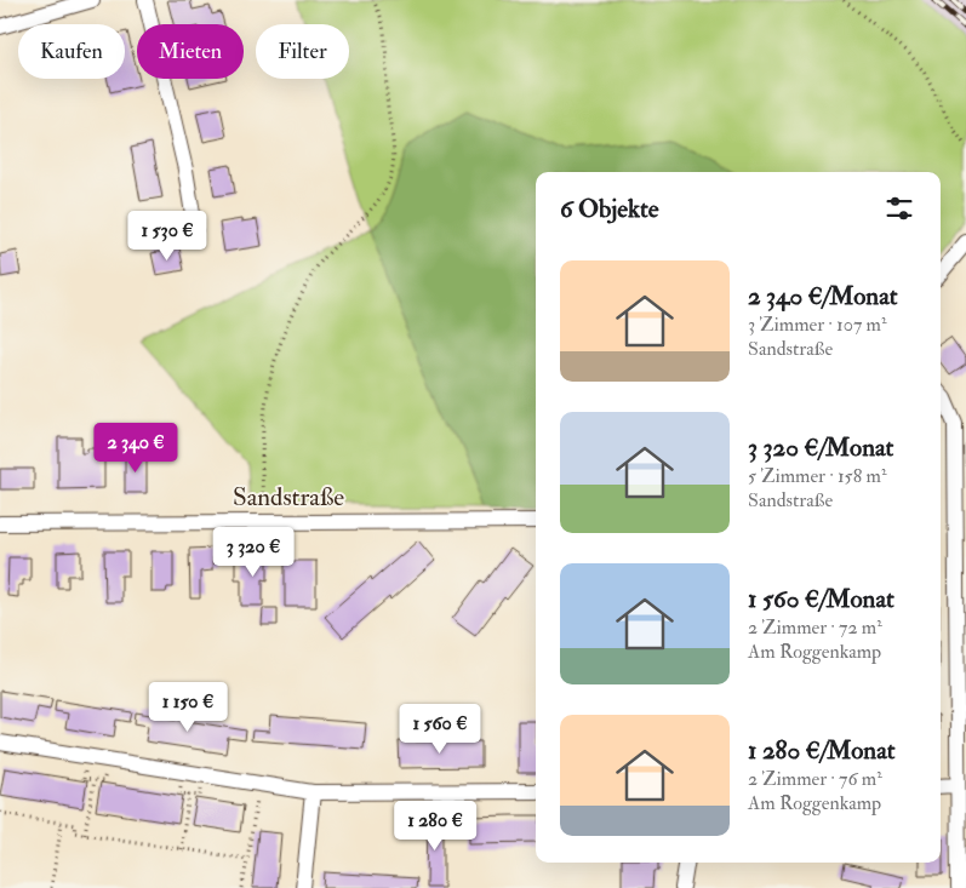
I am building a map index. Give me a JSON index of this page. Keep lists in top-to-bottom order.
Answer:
{
  "streets": {
    "street": ["Sandstraße"]
  },
  "page": {
    "chip": ["Kaufen", "Mieten", "Filter"],
    "heading": "6 Objekte",
    "price": [
      "1 530 €",
      "2 340 €",
      "3 320 €",
      "1 150 €",
      "1 560 €",
      "1 280 €"
    ],
    "list": [
      {
        "name": "2 340 €/Monat",
        "note": "3 Zimmer · 107 m² · Sandstraße"
      },
      {
        "name": "3 320 €/Monat",
        "note": "5 Zimmer · 158 m² · Sandstraße"
      },
      {
        "name": "1 560 €/Monat",
        "note": "2 Zimmer · 72 m² · Am Roggenkamp"
      },
      {
        "name": "1 280 €/Monat",
        "note": "2 Zimmer · 76 m² · Am Roggenkamp"
      }
    ]
  }
}
